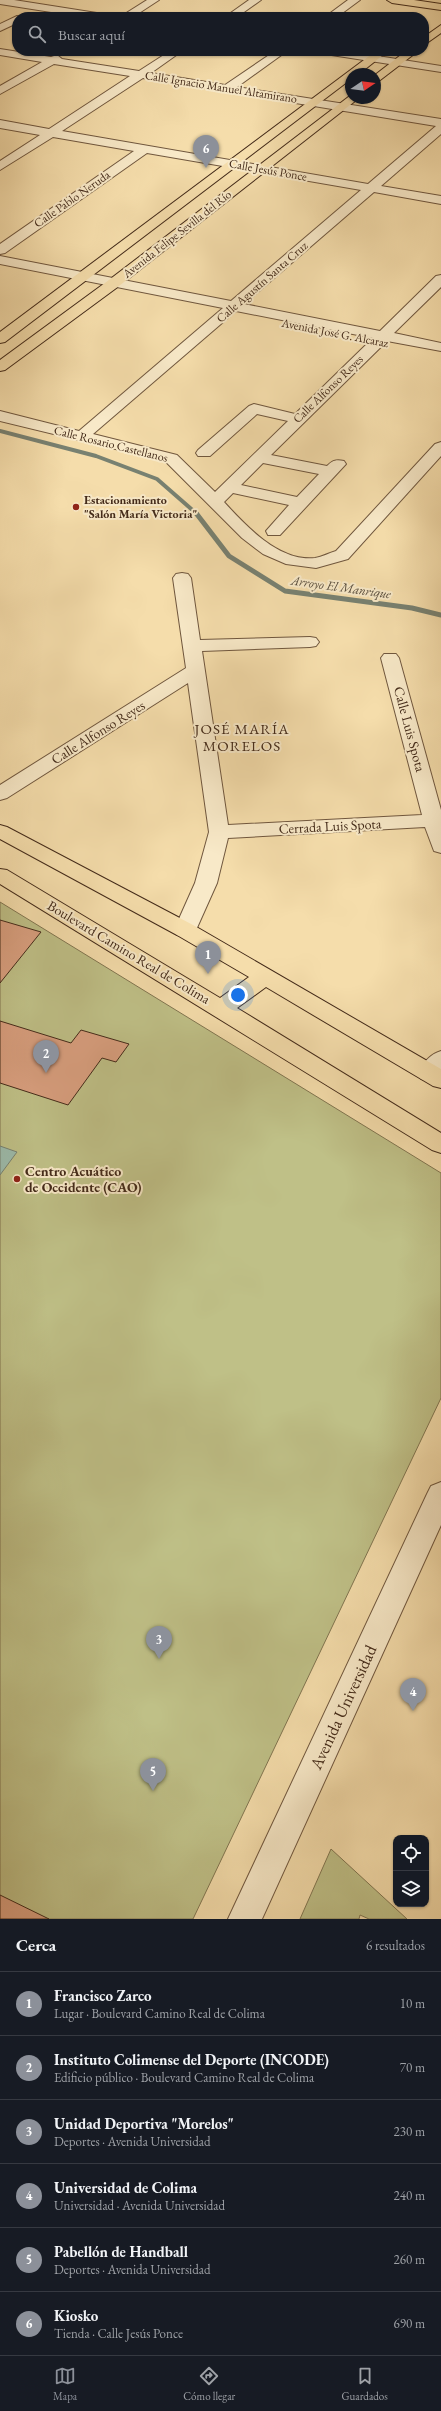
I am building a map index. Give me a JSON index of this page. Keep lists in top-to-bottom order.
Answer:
{
  "streets": {
    "main road": ["Avenida Felipe Sevilla del Río", "Boulevard Camino Real de Colima"],
    "street": [
      "Calle Ignacio Manuel Altamirano",
      "Calle Jesús Ponce",
      "Calle Pablo Neruda",
      "Calle Agustín Santa Cruz",
      "Avenida José G. Alcaraz",
      "Calle Alfonso Reyes",
      "Calle Rosario Castellanos",
      "Calle Luis Spota",
      "Cerrada Luis Spota",
      "Avenida Universidad"
    ]
  },
  "crossings": [
    ["Calle Ignacio Manuel Altamirano", "Avenida Felipe Sevilla del Río"],
    ["Calle Jesús Ponce", "Calle Pablo Neruda"],
    ["Calle Jesús Ponce", "Avenida Felipe Sevilla del Río"],
    ["Calle Jesús Ponce", "Calle Agustín Santa Cruz"],
    ["Avenida Felipe Sevilla del Río", "Avenida José G. Alcaraz"],
    ["Calle Agustín Santa Cruz", "Avenida José G. Alcaraz"],
    ["Calle Agustín Santa Cruz", "Calle Rosario Castellanos"],
    ["Avenida José G. Alcaraz", "Calle Alfonso Reyes"],
    ["Calle Alfonso Reyes", "Calle Rosario Castellanos"],
    ["Calle Luis Spota", "Cerrada Luis Spota"]
  ],
  "districts": ["JOSÉ MARÍA MORELOS"],
  "water": ["Arroyo El Manrique"],
  "places": ["Estacionamiento \"Salón María Victoria\"", "Centro Acuático de Occidente (CAO)"],
  "north": "right",
  "page": {
    "search": "Buscar aquí",
    "pins": [
      "6",
      "1",
      "2",
      "3",
      "4",
      "5"
    ],
    "heading": ["Cerca", "6 resultados"],
    "list": [
      {
        "mark": "1",
        "name": "Francisco Zarco",
        "note": "Lugar · Boulevard Camino Real de Colima",
        "value": "10 m"
      },
      {
        "mark": "2",
        "name": "Instituto Colimense del Deporte (INCODE)",
        "note": "Edificio público · Boulevard Camino Real de Colima",
        "value": "70 m"
      },
      {
        "mark": "3",
        "name": "Unidad Deportiva \"Morelos\"",
        "note": "Deportes · Avenida Universidad",
        "value": "230 m"
      },
      {
        "mark": "4",
        "name": "Universidad de Colima",
        "note": "Universidad · Avenida Universidad",
        "value": "240 m"
      },
      {
        "mark": "5",
        "name": "Pabellón de Handball",
        "note": "Deportes · Avenida Universidad",
        "value": "260 m"
      },
      {
        "mark": "6",
        "name": "Kiosko",
        "note": "Tienda · Calle Jesús Ponce",
        "value": "690 m"
      }
    ],
    "nav": ["Mapa", "Cómo llegar", "Guardados"]
  }
}
